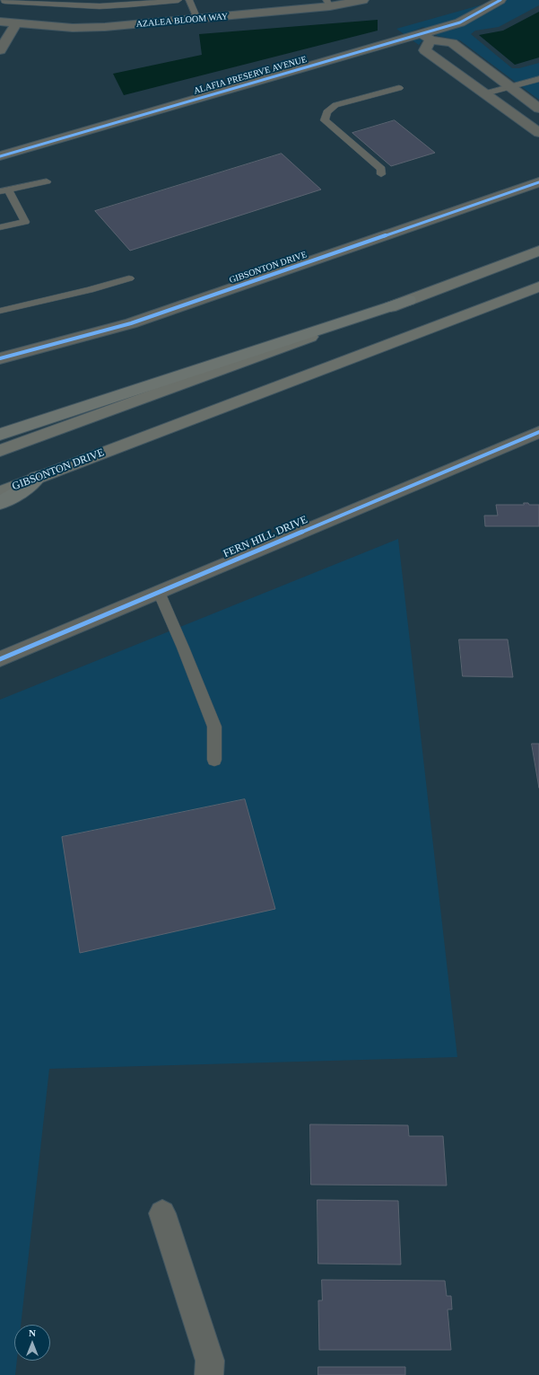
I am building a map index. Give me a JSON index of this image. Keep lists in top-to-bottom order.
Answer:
{
  "streets": {
    "main road": ["GIBSONTON DRIVE"],
    "street": ["AZALEA BLOOM WAY", "ALAFIA PRESERVE AVENUE", "FERN HILL DRIVE"]
  },
  "north": "top"
}
